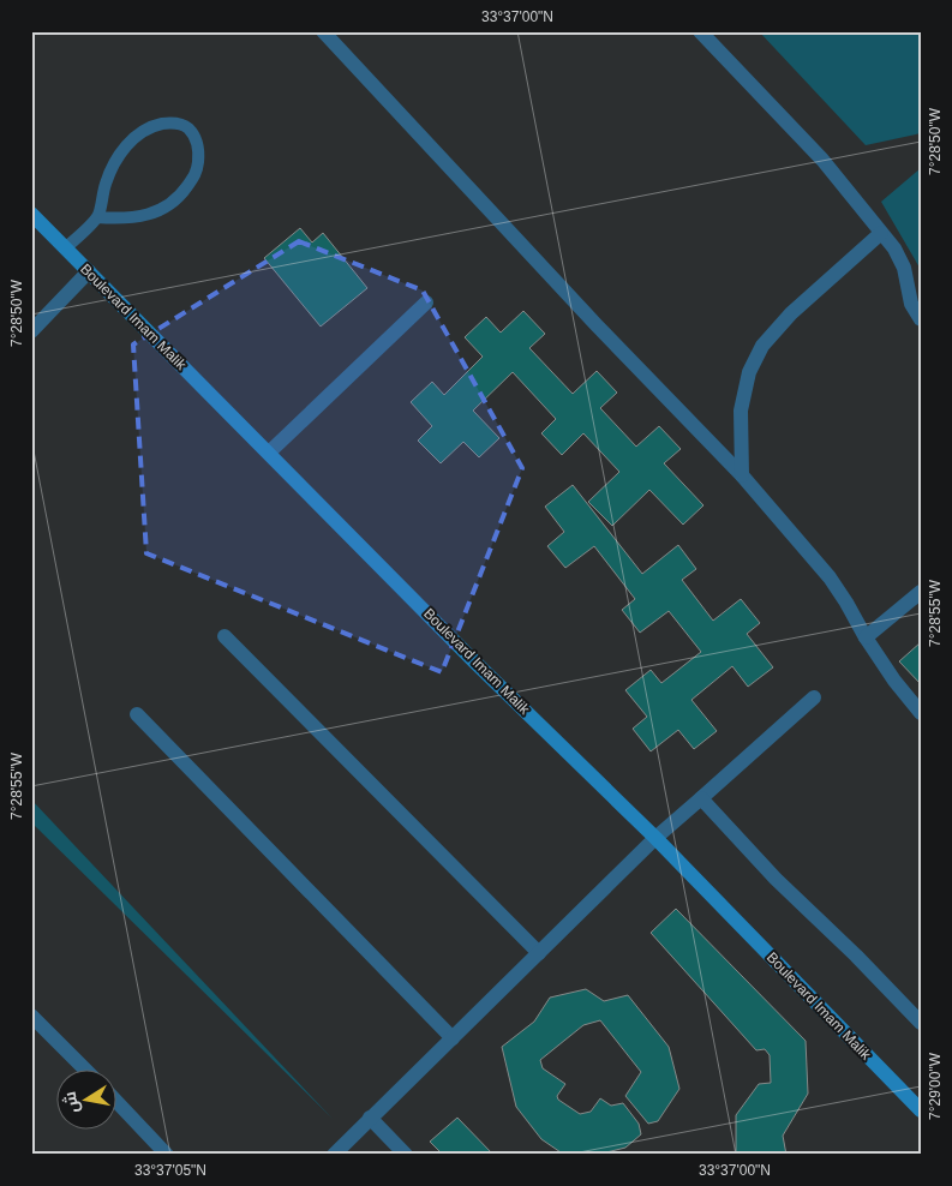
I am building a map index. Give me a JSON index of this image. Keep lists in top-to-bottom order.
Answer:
{
  "streets": {
    "street": ["Boulevard Imam Malik"]
  },
  "north": "left",
  "coordinates": [
    "33°37'00\"N",
    "7°28'50\"W",
    "7°28'55\"W",
    "7°29'00\"W",
    "33°37'05\"N"
  ]
}
